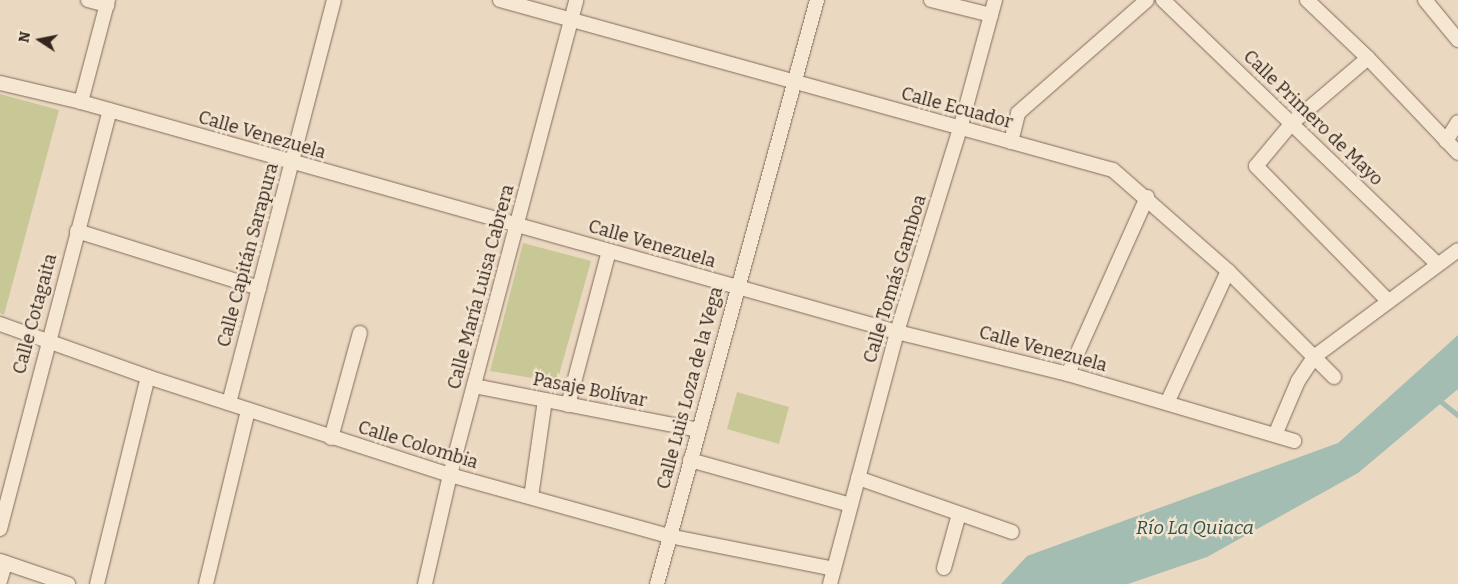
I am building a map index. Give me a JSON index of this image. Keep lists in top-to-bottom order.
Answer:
{
  "streets": {
    "street": [
      "Calle Ecuador",
      "Calle Primero de Mayo",
      "Calle Venezuela",
      "Calle Capitán Sarapura",
      "Calle Tomás Gamboa",
      "Calle María Luisa Cabrera",
      "Calle Cotagaita",
      "Calle Luis Loza de la Vega",
      "Pasaje Bolívar",
      "Calle Colombia"
    ]
  },
  "crossings": [
    ["Calle Ecuador", "Calle Tomás Gamboa"],
    ["Calle Ecuador", "Calle María Luisa Cabrera"],
    ["Calle Ecuador", "Calle Luis Loza de la Vega"],
    ["Calle Venezuela", "Calle Capitán Sarapura"],
    ["Calle Venezuela", "Calle Tomás Gamboa"],
    ["Calle Venezuela", "Calle María Luisa Cabrera"],
    ["Calle Venezuela", "Calle Cotagaita"],
    ["Calle Venezuela", "Calle Luis Loza de la Vega"],
    ["Calle Capitán Sarapura", "Calle Colombia"],
    ["Calle Tomás Gamboa", "Calle Colombia"],
    ["Calle María Luisa Cabrera", "Pasaje Bolívar"],
    ["Calle María Luisa Cabrera", "Calle Colombia"],
    ["Calle Cotagaita", "Calle Colombia"],
    ["Calle Luis Loza de la Vega", "Pasaje Bolívar"],
    ["Calle Luis Loza de la Vega", "Calle Colombia"]
  ],
  "water": ["Río La Quiaca"],
  "north": "left"
}
